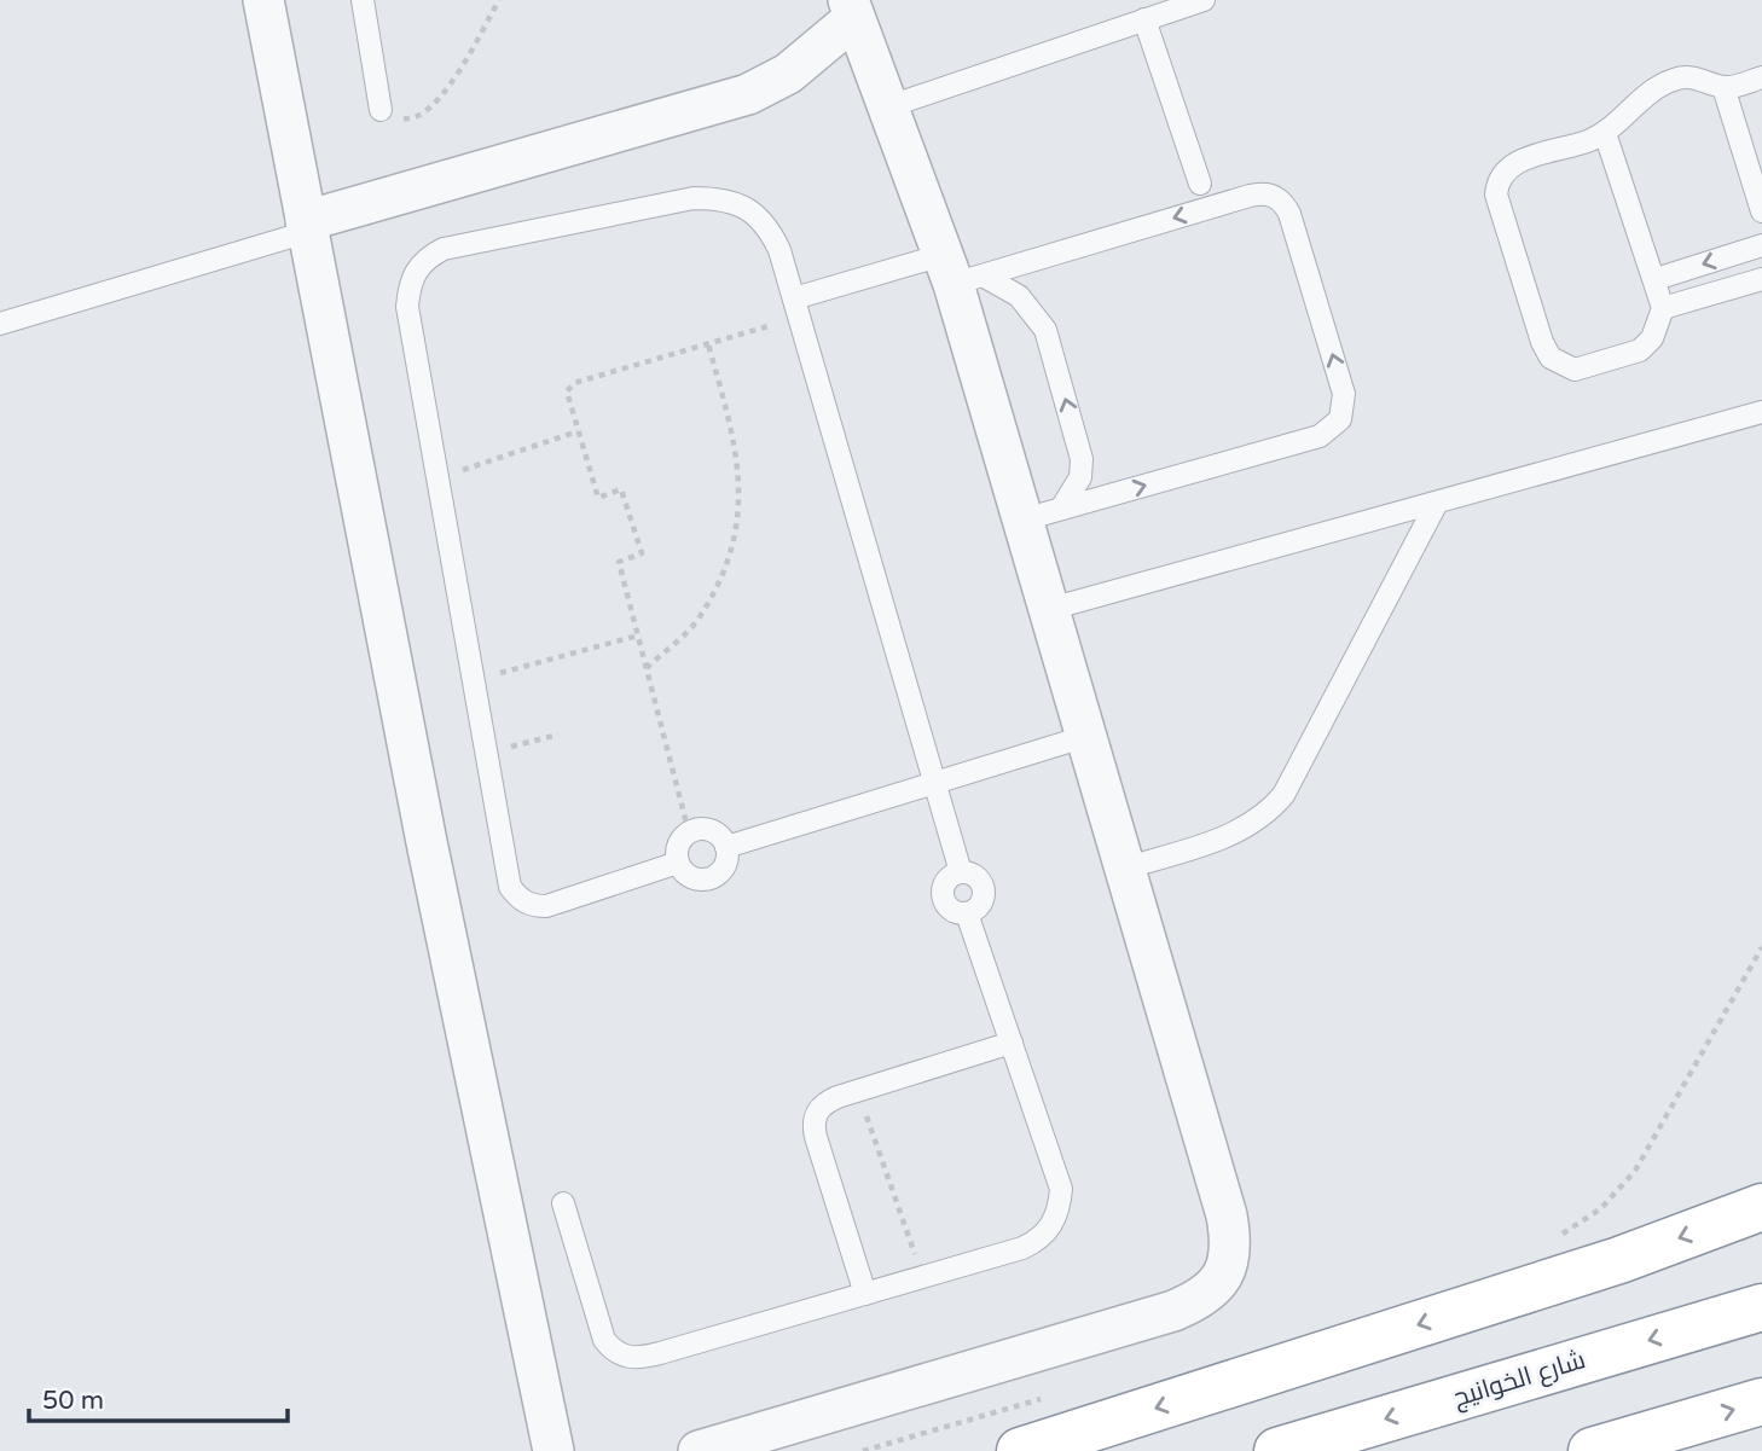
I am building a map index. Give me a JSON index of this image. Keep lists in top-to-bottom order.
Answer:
{
  "streets": {
    "highway": ["شارع الخوانيج"]
  },
  "scale_bar": "50 m"
}
